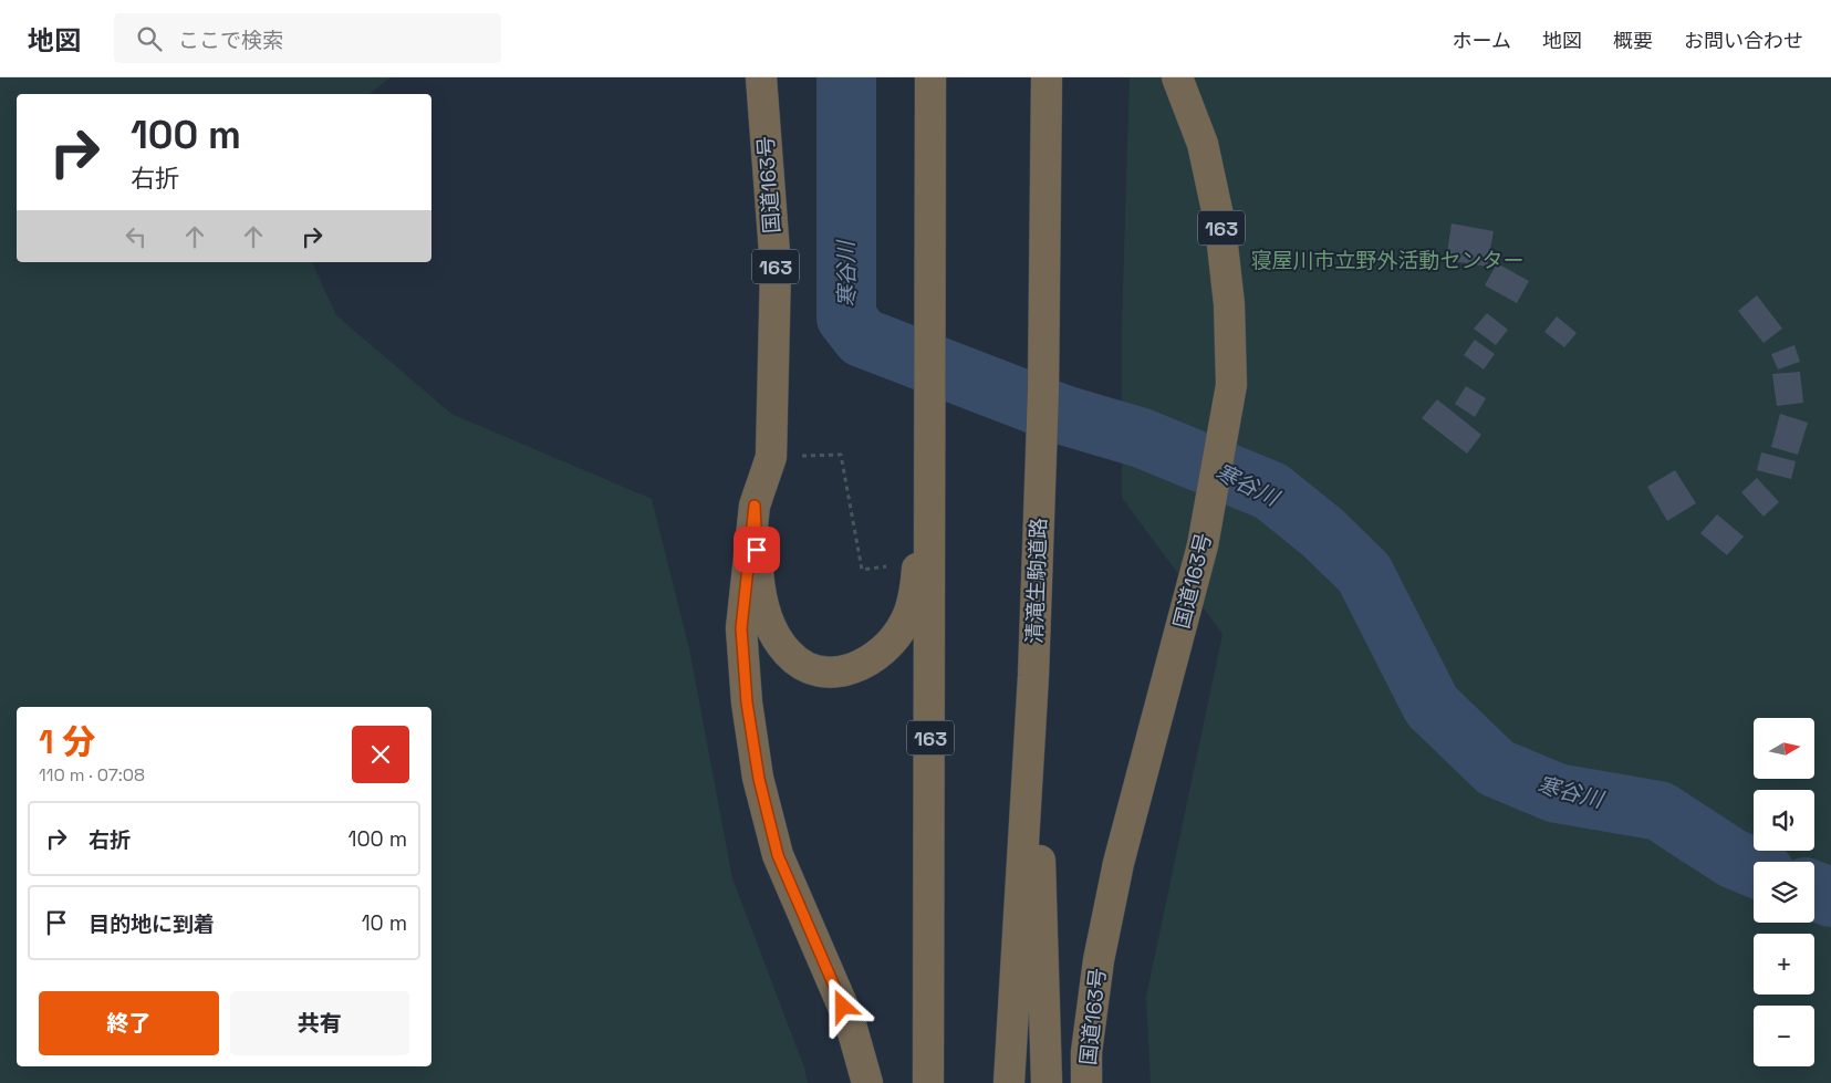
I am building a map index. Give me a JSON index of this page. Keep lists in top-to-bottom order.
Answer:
{
  "streets": {
    "highway": ["国道163号", "163", "清滝生駒道路"]
  },
  "crossings": [
    ["国道163号", "163"]
  ],
  "water": ["寒谷川"],
  "parks": ["寝屋川市立野外活動センター"],
  "north": "right",
  "page": {
    "header": "地図",
    "search": "ここで検索",
    "nav": [
      "ホーム",
      "地図",
      "概要",
      "お問い合わせ"
    ],
    "turn": ["100 m", "右折"],
    "heading": ["1 分", "110 m · 07:08"],
    "map_buttons": ["+", "−"],
    "list": [
      {
        "name": "右折",
        "value": "100 m"
      },
      {
        "name": "目的地に到着",
        "value": "10 m"
      }
    ],
    "buttons": ["終了", "共有"]
  }
}
